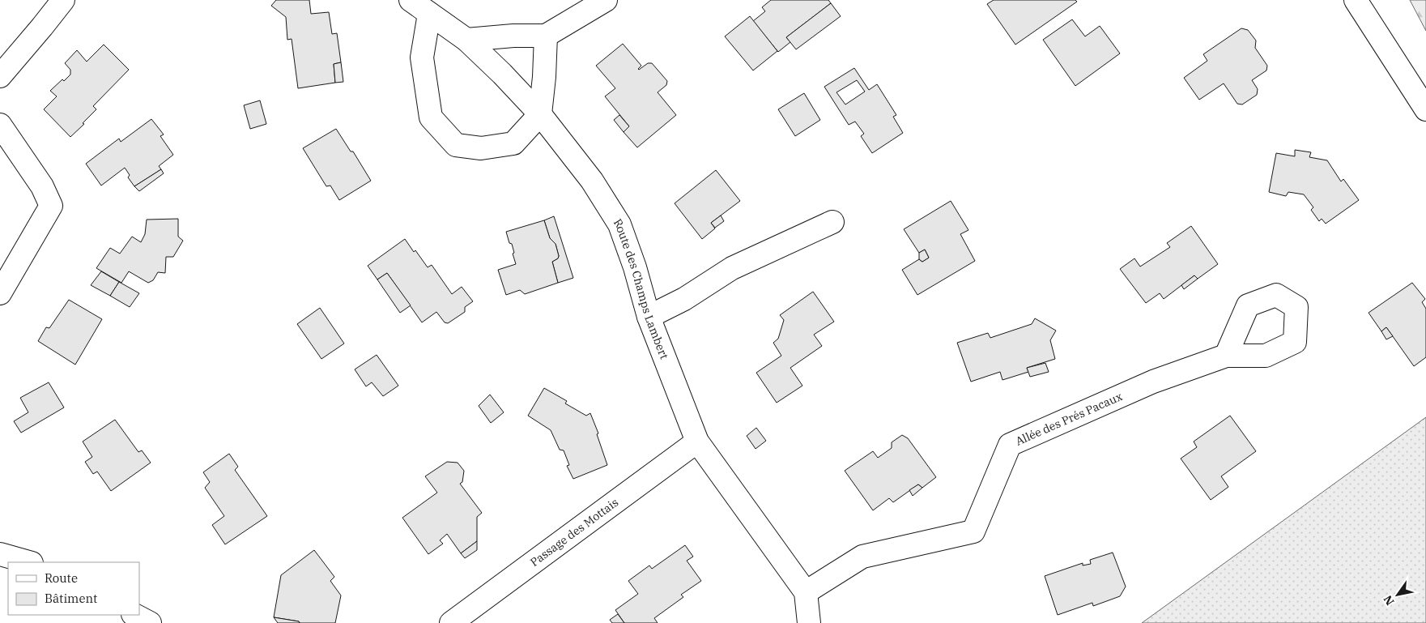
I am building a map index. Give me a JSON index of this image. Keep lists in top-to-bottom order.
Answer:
{
  "streets": {
    "street": ["Route des Champs Lambert", "Allée des Prés Pacaux", "Passage des Mottais"]
  },
  "crossings": [
    ["Route des Champs Lambert", "Allée des Prés Pacaux"],
    ["Route des Champs Lambert", "Passage des Mottais"]
  ],
  "legend": ["Route", "Bâtiment"],
  "north": "bottom left"
}
